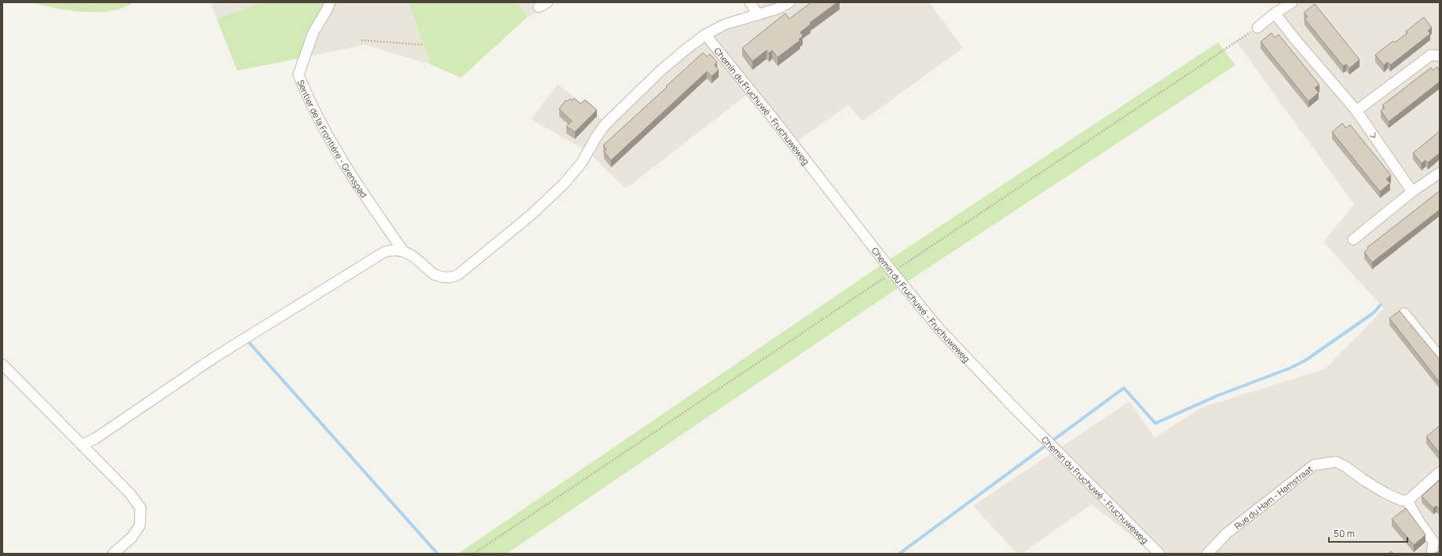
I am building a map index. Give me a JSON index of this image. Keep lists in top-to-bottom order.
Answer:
{
  "streets": {
    "street": ["Chemin du Fruchuwé - Fruchuweweg", "Sentier de la Frontière - Grenspad", "Rue du Ham - Hamstraat"]
  },
  "scale_bar": "50 m"
}
